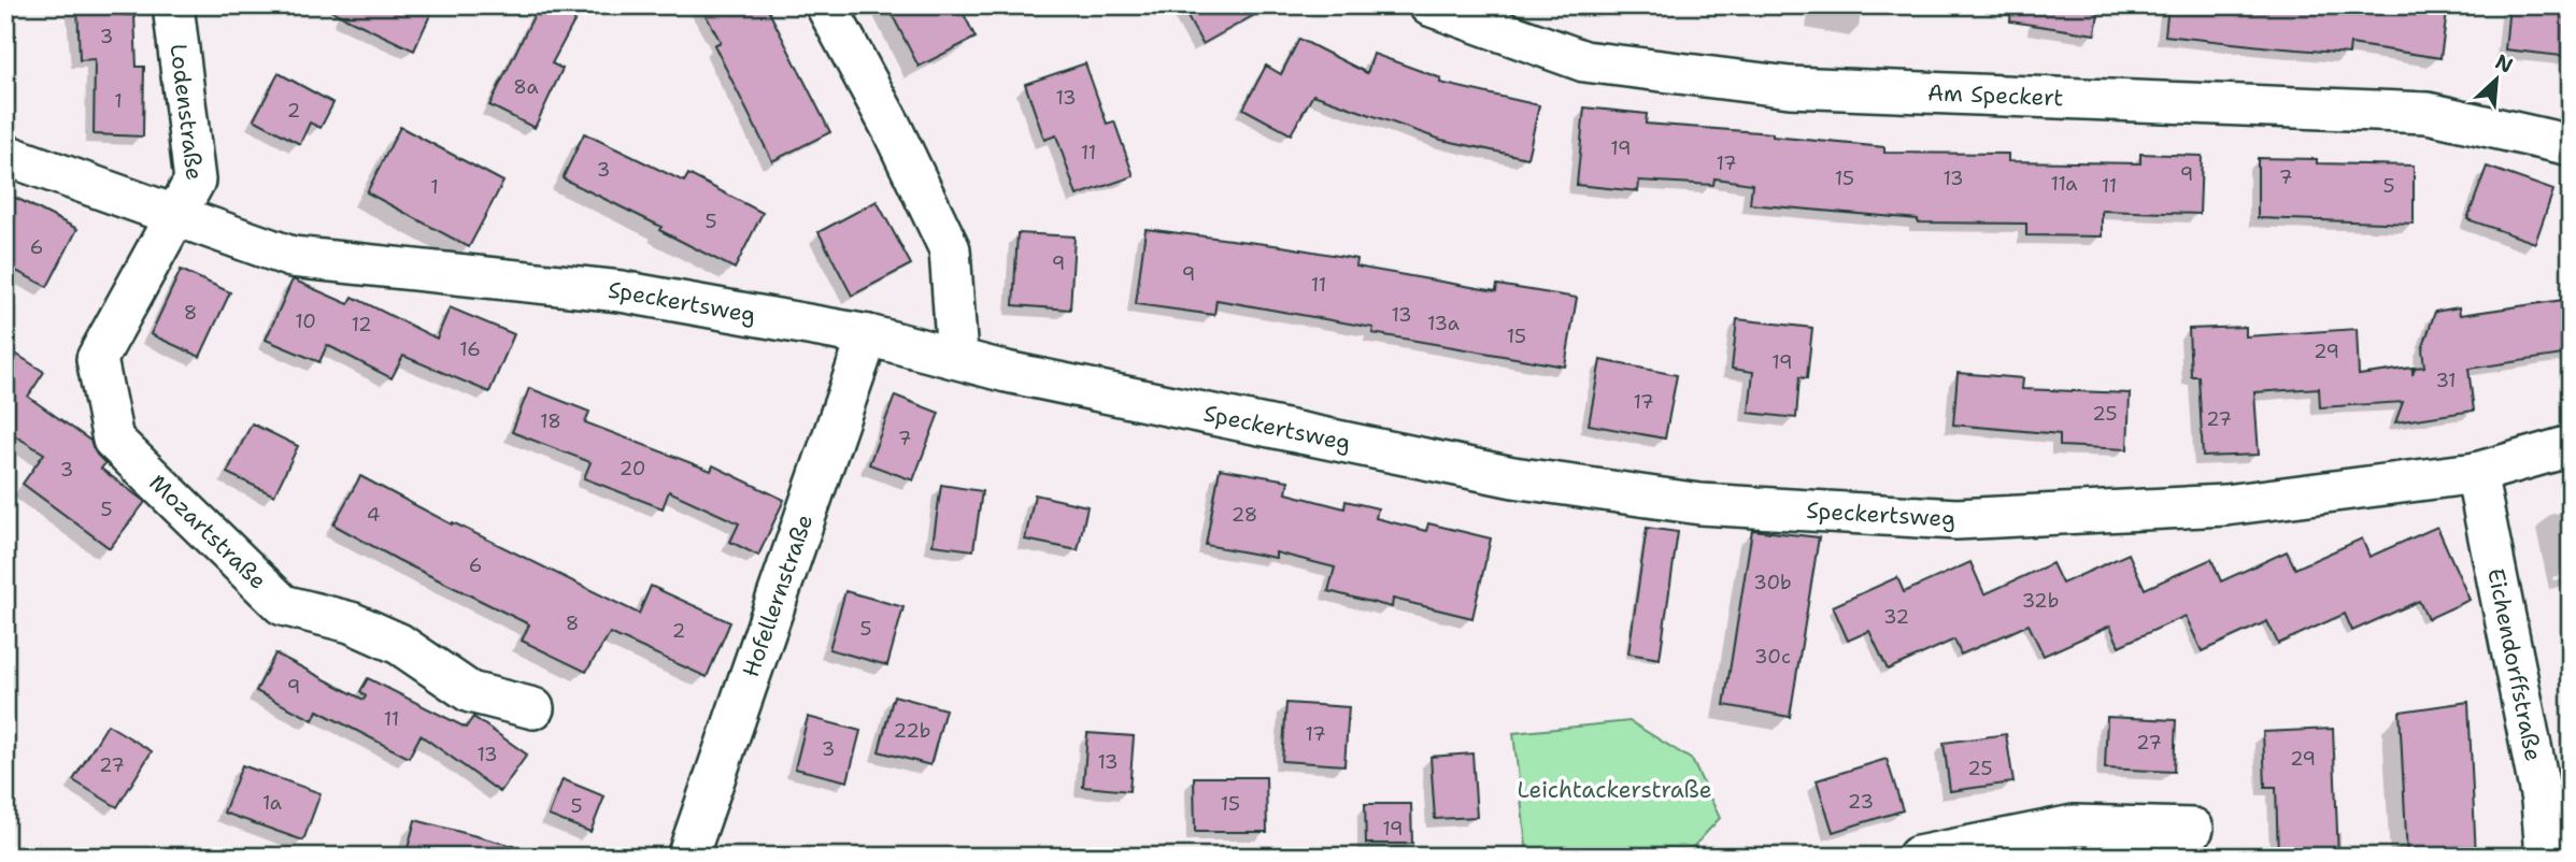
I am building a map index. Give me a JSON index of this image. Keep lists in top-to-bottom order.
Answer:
{
  "streets": {
    "street": [
      "Am Speckert",
      "Lodenstraße",
      "Speckertsweg",
      "Mozartstraße",
      "Hofellernstraße",
      "Eichendorffstraße"
    ]
  },
  "crossings": [
    ["Lodenstraße", "Speckertsweg"],
    ["Lodenstraße", "Mozartstraße"],
    ["Speckertsweg", "Mozartstraße"],
    ["Speckertsweg", "Hofellernstraße"],
    ["Speckertsweg", "Eichendorffstraße"]
  ],
  "parks": ["Leichtackerstraße"],
  "house_numbers": [
    "3",
    "8a",
    "13",
    "1",
    "2",
    "19",
    "11",
    "17",
    "3",
    "9",
    "7",
    "15",
    "13",
    "11a",
    "11",
    "5",
    "1",
    "5",
    "6",
    "9",
    "9",
    "11",
    "8",
    "13",
    "10",
    "13a",
    "12",
    "15",
    "16",
    "29",
    "19",
    "31",
    "17",
    "25",
    "27",
    "18",
    "7",
    "20",
    "3",
    "5",
    "4",
    "28",
    "6",
    "30b",
    "32b",
    "32",
    "8",
    "5",
    "2",
    "30c",
    "9",
    "11",
    "22b",
    "17",
    "27",
    "3",
    "13",
    "29",
    "13",
    "27",
    "25",
    "23",
    "1a",
    "15",
    "5",
    "19"
  ],
  "north": "top right"
}
